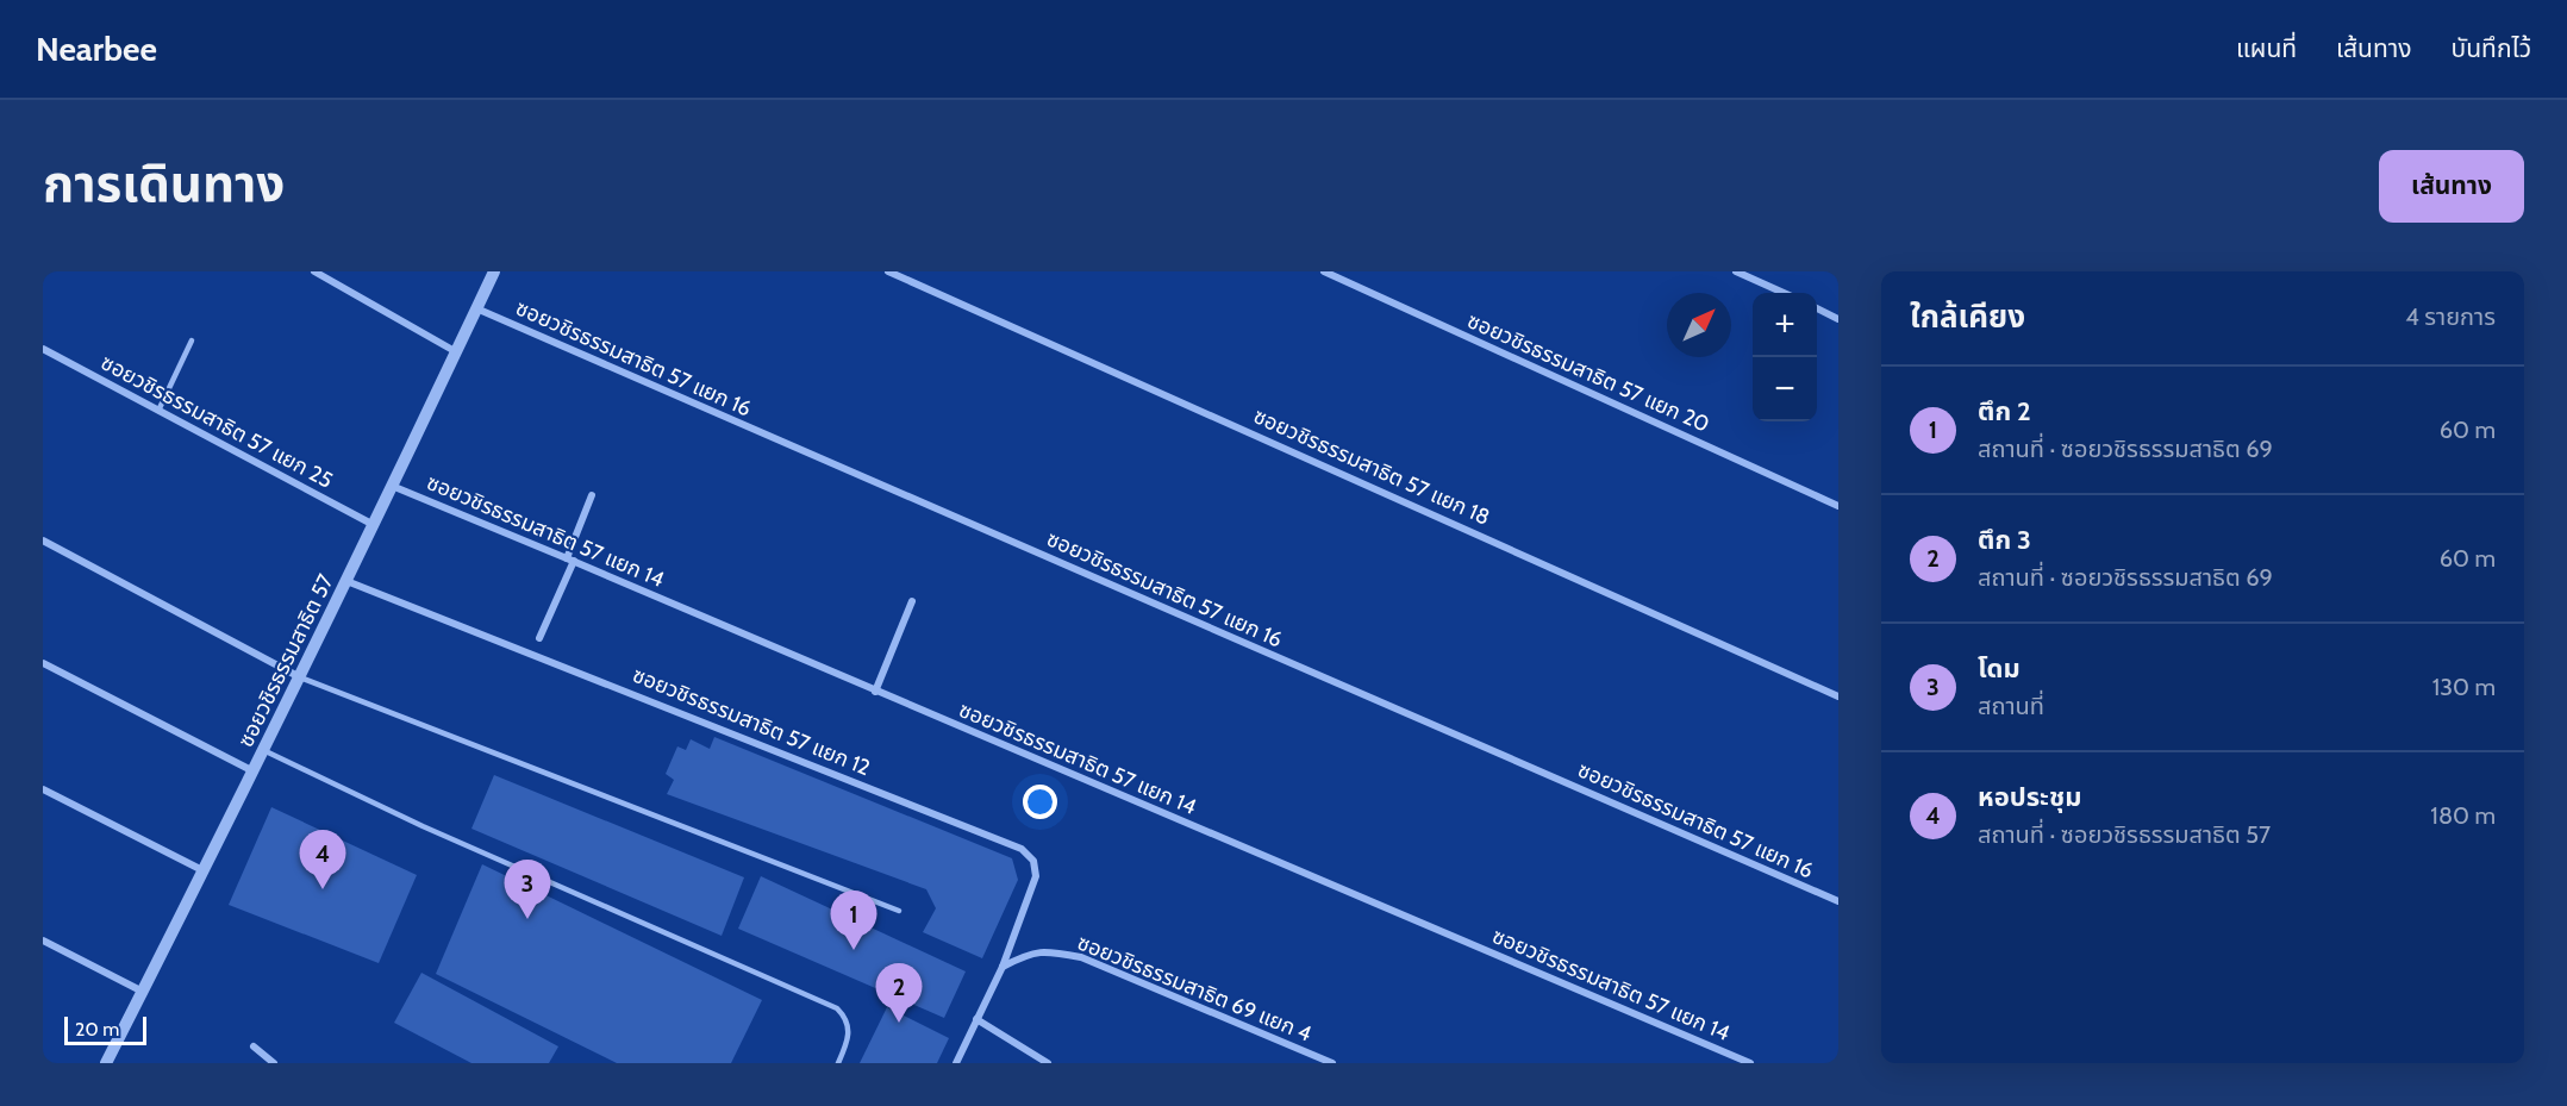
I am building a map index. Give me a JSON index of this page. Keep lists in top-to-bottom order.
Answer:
{
  "streets": {
    "street": [
      "ซอยวชิรธรรมสาธิต 57 แยก 16",
      "ซอยวชิรธรรมสาธิต 57 แยก 20",
      "ซอยวชิรธรรมสาธิต 57 แยก 25",
      "ซอยวชิรธรรมสาธิต 57 แยก 18",
      "ซอยวชิรธรรมสาธิต 57 แยก 14",
      "ซอยวชิรธรรมสาธิต 57",
      "ซอยวชิรธรรมสาธิต 57 แยก 12",
      "ซอยวชิรธรรมสาธิต 69 แยก 4"
    ]
  },
  "crossings": [
    ["ซอยวชิรธรรมสาธิต 57 แยก 16", "ซอยวชิรธรรมสาธิต 57"],
    ["ซอยวชิรธรรมสาธิต 57 แยก 25", "ซอยวชิรธรรมสาธิต 57"],
    ["ซอยวชิรธรรมสาธิต 57 แยก 14", "ซอยวชิรธรรมสาธิต 57"],
    ["ซอยวชิรธรรมสาธิต 57", "ซอยวชิรธรรมสาธิต 57 แยก 12"],
    ["ซอยวชิรธรรมสาธิต 57 แยก 12", "ซอยวชิรธรรมสาธิต 69 แยก 4"]
  ],
  "scale_bar": "20 m",
  "north": "top right",
  "page": {
    "header": "Nearbee",
    "nav": ["แผนที่", "เส้นทาง", "บันทึกไว้"],
    "title": "การเดินทาง",
    "buttons": "เส้นทาง",
    "heading": ["ใกล้เคียง", "4 รายการ"],
    "map_buttons": ["+", "−"],
    "list": [
      {
        "mark": "1",
        "name": "ตึก 2",
        "note": "สถานที่ · ซอยวชิรธรรมสาธิต 69",
        "value": "60 m"
      },
      {
        "mark": "2",
        "name": "ตึก 3",
        "note": "สถานที่ · ซอยวชิรธรรมสาธิต 69",
        "value": "60 m"
      },
      {
        "mark": "3",
        "name": "โดม",
        "note": "สถานที่",
        "value": "130 m"
      },
      {
        "mark": "4",
        "name": "หอประชุม",
        "note": "สถานที่ · ซอยวชิรธรรมสาธิต 57",
        "value": "180 m"
      }
    ],
    "pins": [
      "4",
      "3",
      "1",
      "2"
    ],
    "scale": "20 m"
  }
}
